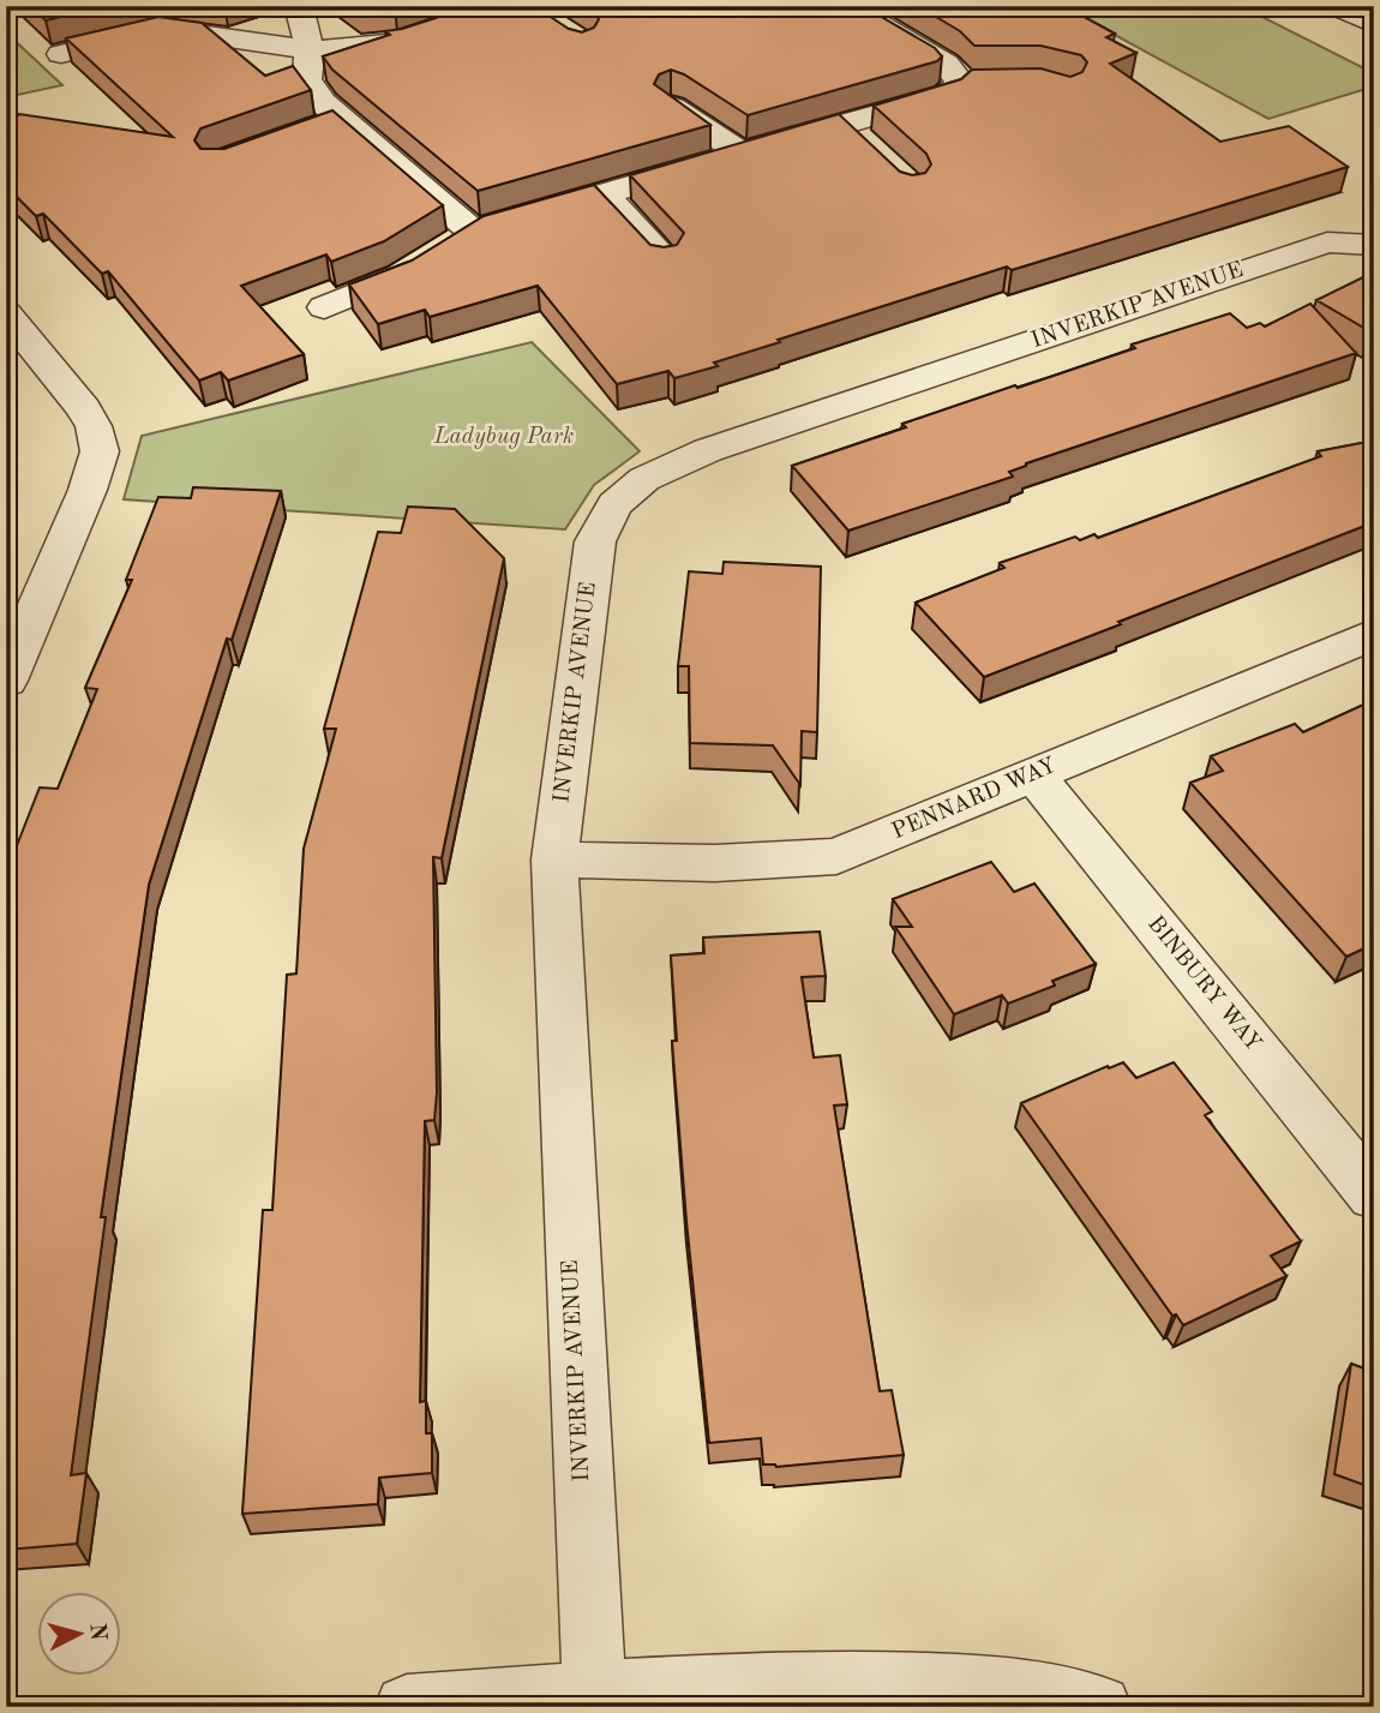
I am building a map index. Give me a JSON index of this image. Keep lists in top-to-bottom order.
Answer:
{
  "streets": {
    "street": ["INVERKIP AVENUE", "PENNARD WAY", "BINBURY WAY"]
  },
  "crossings": [
    ["INVERKIP AVENUE", "PENNARD WAY"],
    ["PENNARD WAY", "BINBURY WAY"]
  ],
  "parks": ["Ladybug Park"],
  "north": "right"
}
